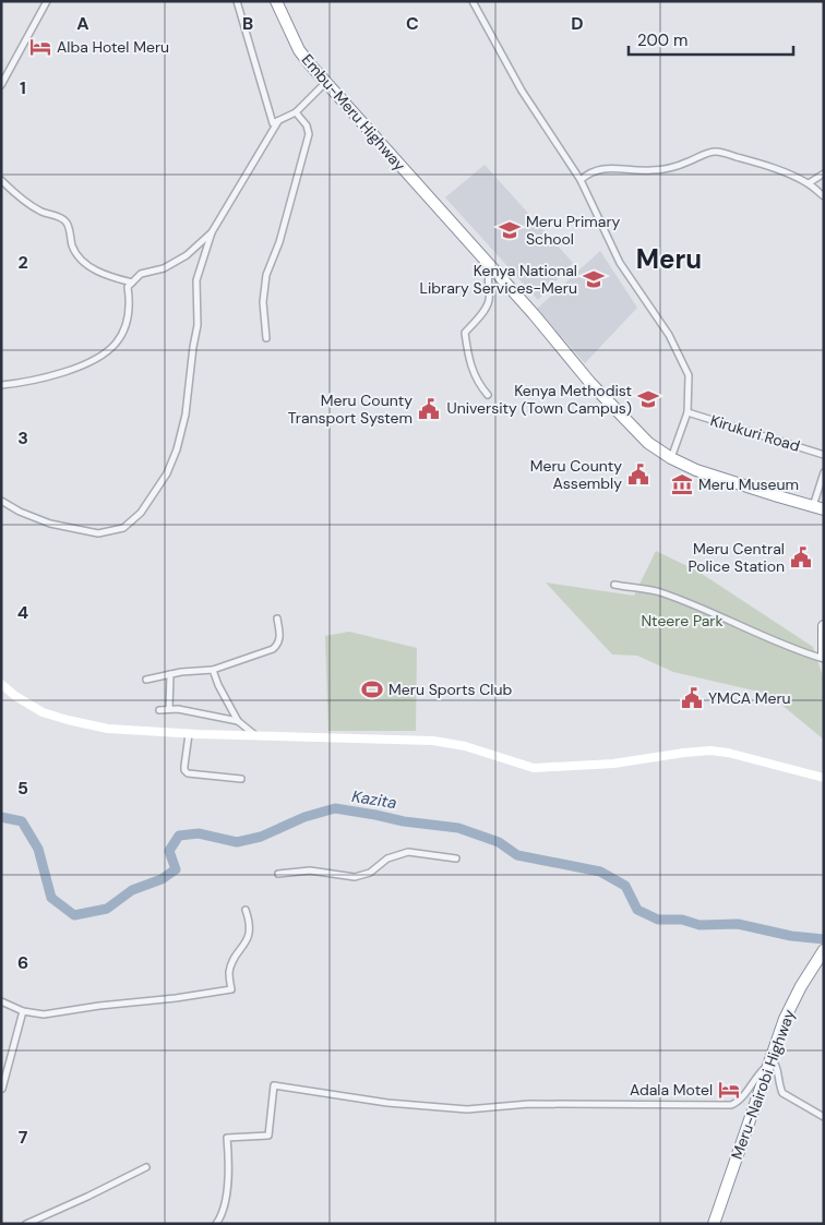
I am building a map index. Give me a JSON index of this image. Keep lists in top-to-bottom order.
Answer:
{
  "streets": {
    "highway": ["Embu-Meru Highway", "Meru-Nairobi Highway"],
    "street": ["Kirukuri Road"]
  },
  "districts": ["Meru"],
  "water": ["Kazita"],
  "parks": ["Nteere Park"],
  "places": {
    "hotel": ["Alba Hotel Meru", "Adala Motel"],
    "school or university": ["Meru Primary School", "Kenya National Library Services-Meru", "Kenya Methodist University (Town Campus)"],
    "public building": [
      "Meru County Transport System",
      "Meru County Assembly",
      "Meru Central Police Station",
      "YMCA Meru"
    ],
    "museum": ["Meru Museum"],
    "sports": ["Meru Sports Club"]
  },
  "scale_bar": "200 m",
  "grid": {
    "columns": [
      "A",
      "B",
      "C",
      "D"
    ],
    "rows": [
      "1",
      "2",
      "3",
      "4",
      "5",
      "6",
      "7"
    ]
  }
}
